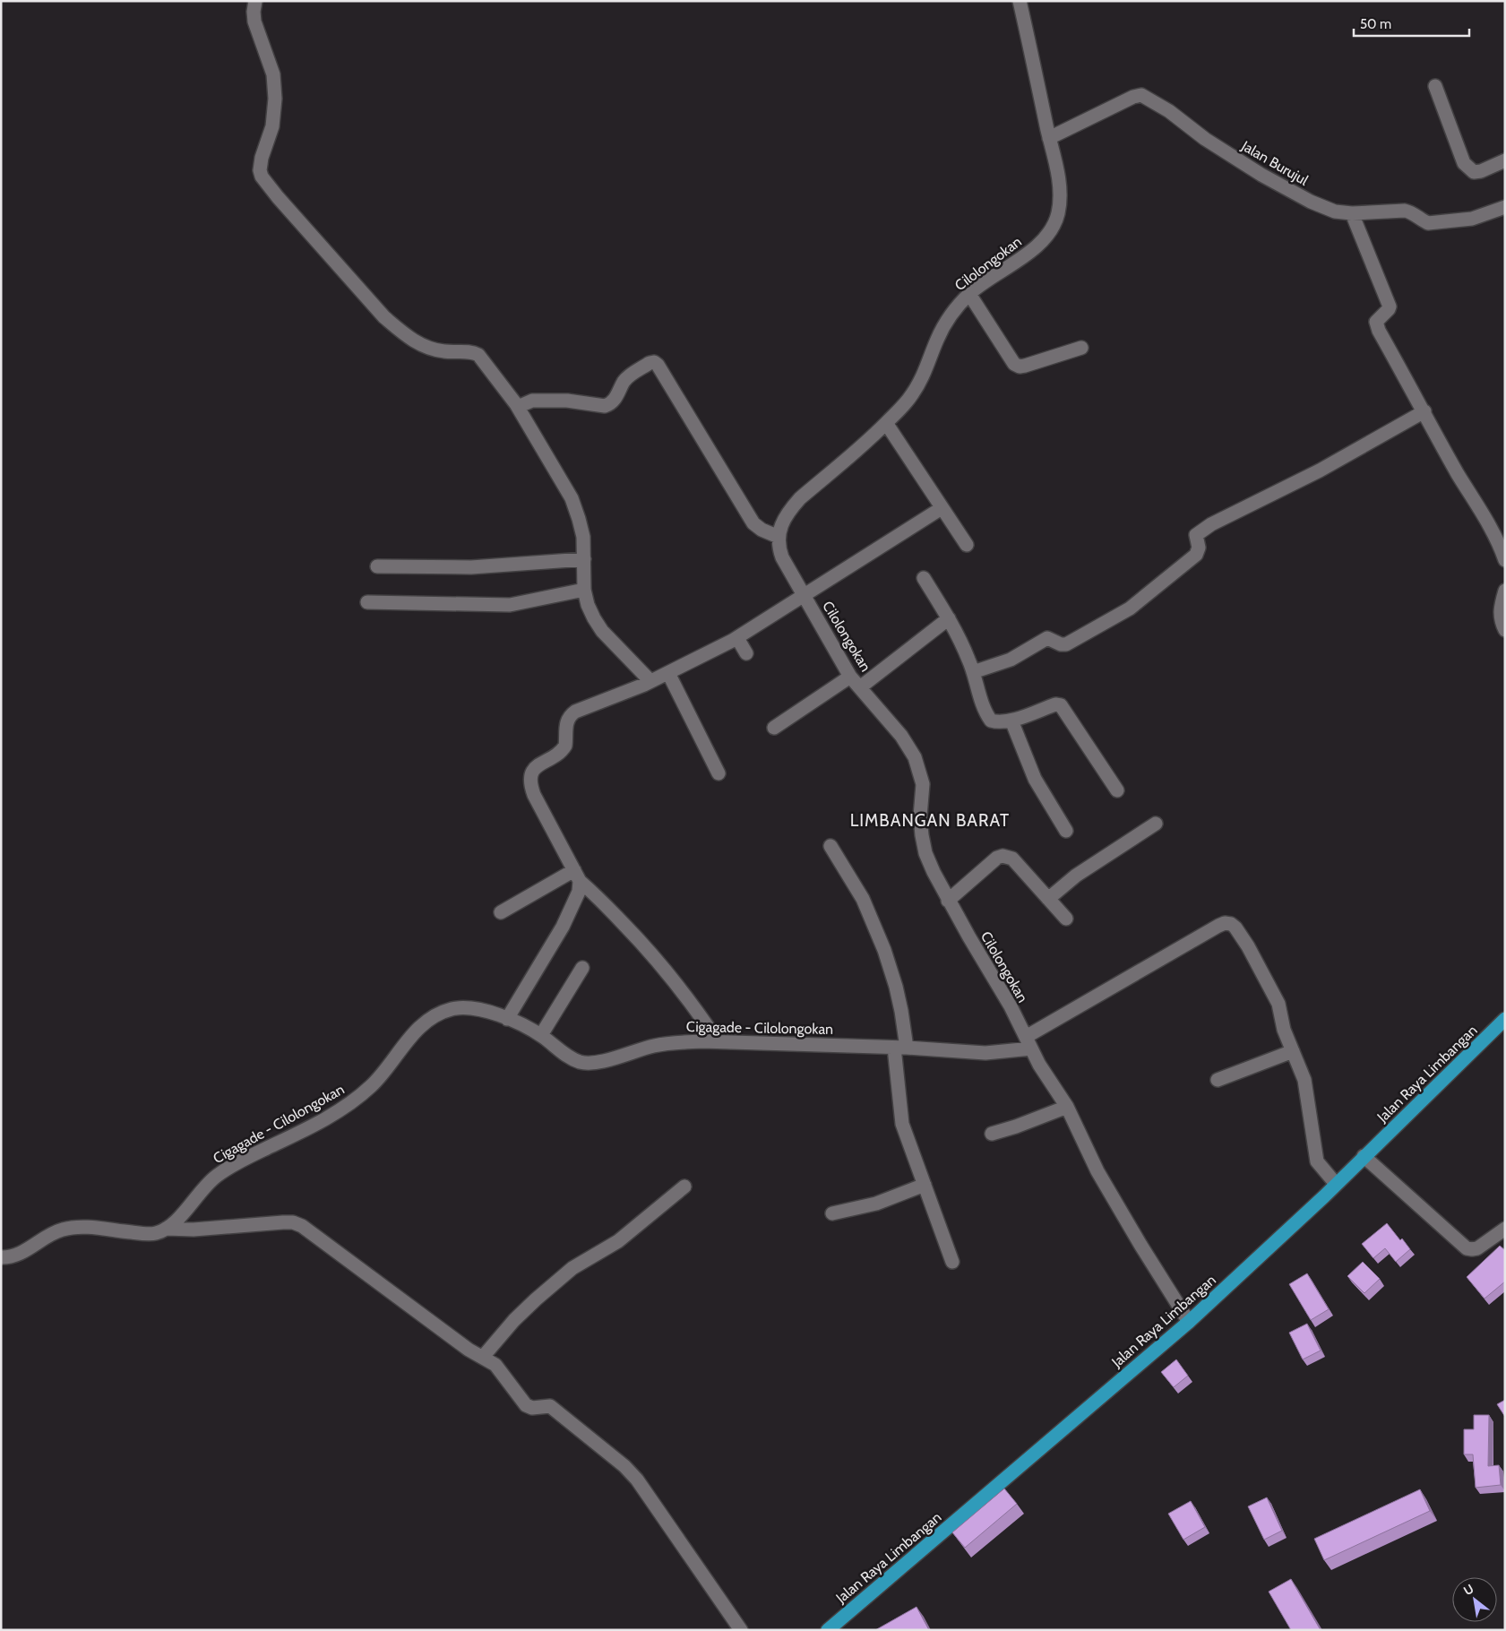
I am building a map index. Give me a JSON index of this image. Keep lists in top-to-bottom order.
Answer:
{
  "streets": {
    "highway": ["Jalan Raya Limbangan"],
    "street": ["Jalan Burujul", "Cilolongokan", "Cigagade - Cilolongokan"]
  },
  "crossings": [
    ["Jalan Burujul", "Cilolongokan"],
    ["Cilolongokan", "Cigagade - Cilolongokan"],
    ["Cilolongokan", "Jalan Raya Limbangan"]
  ],
  "districts": ["LIMBANGAN BARAT"],
  "scale_bar": "50 m",
  "north": "top left"
}
